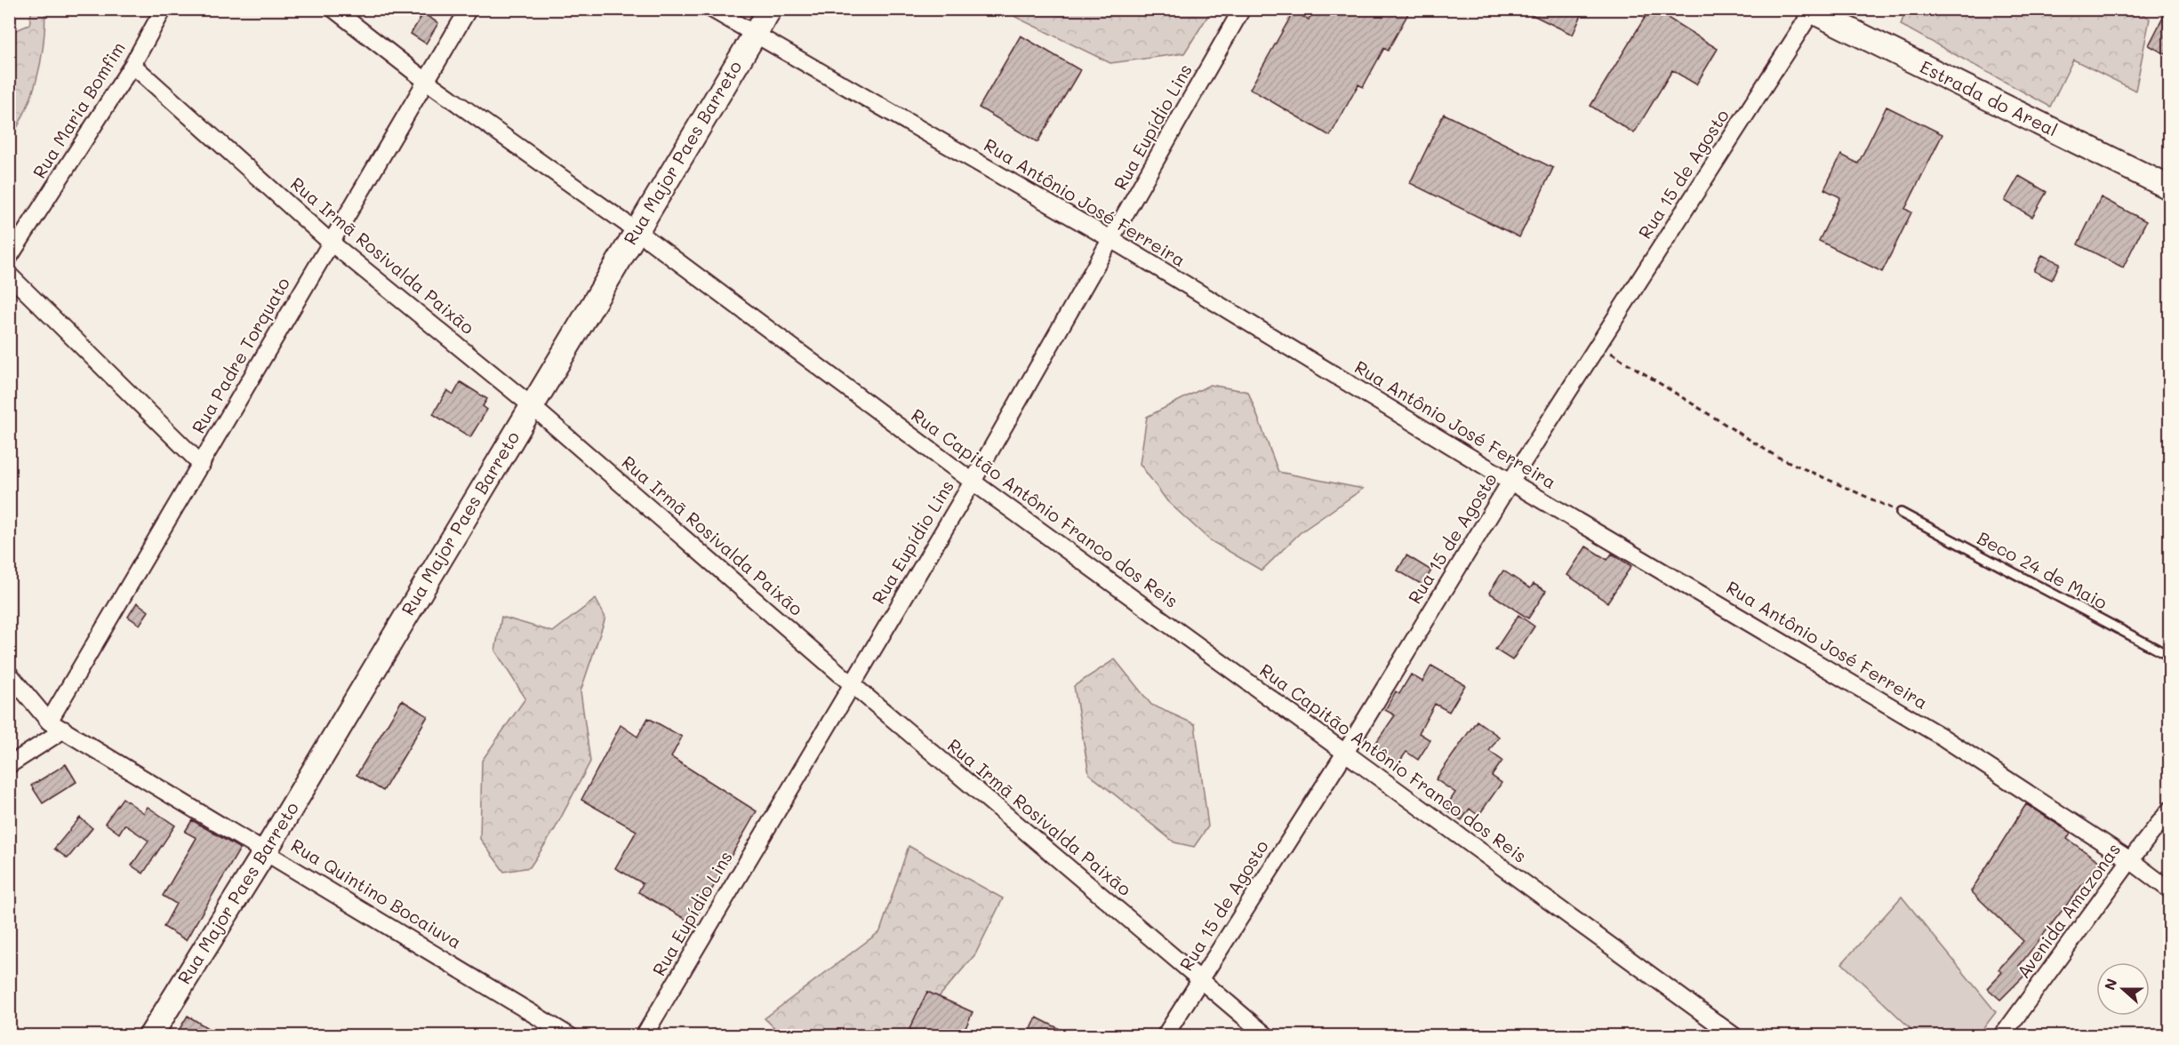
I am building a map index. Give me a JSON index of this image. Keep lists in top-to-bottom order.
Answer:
{
  "streets": {
    "street": [
      "Estrada do Areal",
      "Rua Maria Bomfim",
      "Rua Eupídio Lins",
      "Rua Major Paes Barreto",
      "Rua 15 de Agosto",
      "Rua Antônio José Ferreira",
      "Rua Irmã Rosivalda Paixão",
      "Rua Padre Torquato",
      "Rua Capitão Antônio Franco dos Reis",
      "Rua Quintino Bocaiuva",
      "Avenida Amazonas"
    ],
    "lane": ["Beco 24 de Maio"]
  },
  "crossings": [
    ["Estrada do Areal", "Rua 15 de Agosto"],
    ["Rua Maria Bomfim", "Rua Irmã Rosivalda Paixão"],
    ["Rua Eupídio Lins", "Rua Antônio José Ferreira"],
    ["Rua Eupídio Lins", "Rua Irmã Rosivalda Paixão"],
    ["Rua Eupídio Lins", "Rua Capitão Antônio Franco dos Reis"],
    ["Rua Major Paes Barreto", "Rua Antônio José Ferreira"],
    ["Rua Major Paes Barreto", "Rua Irmã Rosivalda Paixão"],
    ["Rua Major Paes Barreto", "Rua Capitão Antônio Franco dos Reis"],
    ["Rua Major Paes Barreto", "Rua Quintino Bocaiuva"],
    ["Rua 15 de Agosto", "Rua Antônio José Ferreira"],
    ["Rua 15 de Agosto", "Rua Irmã Rosivalda Paixão"],
    ["Rua 15 de Agosto", "Rua Capitão Antônio Franco dos Reis"],
    ["Rua Antônio José Ferreira", "Avenida Amazonas"],
    ["Rua Irmã Rosivalda Paixão", "Rua Padre Torquato"],
    ["Rua Padre Torquato", "Rua Capitão Antônio Franco dos Reis"],
    ["Rua Padre Torquato", "Rua Quintino Bocaiuva"]
  ],
  "north": "left"
}
